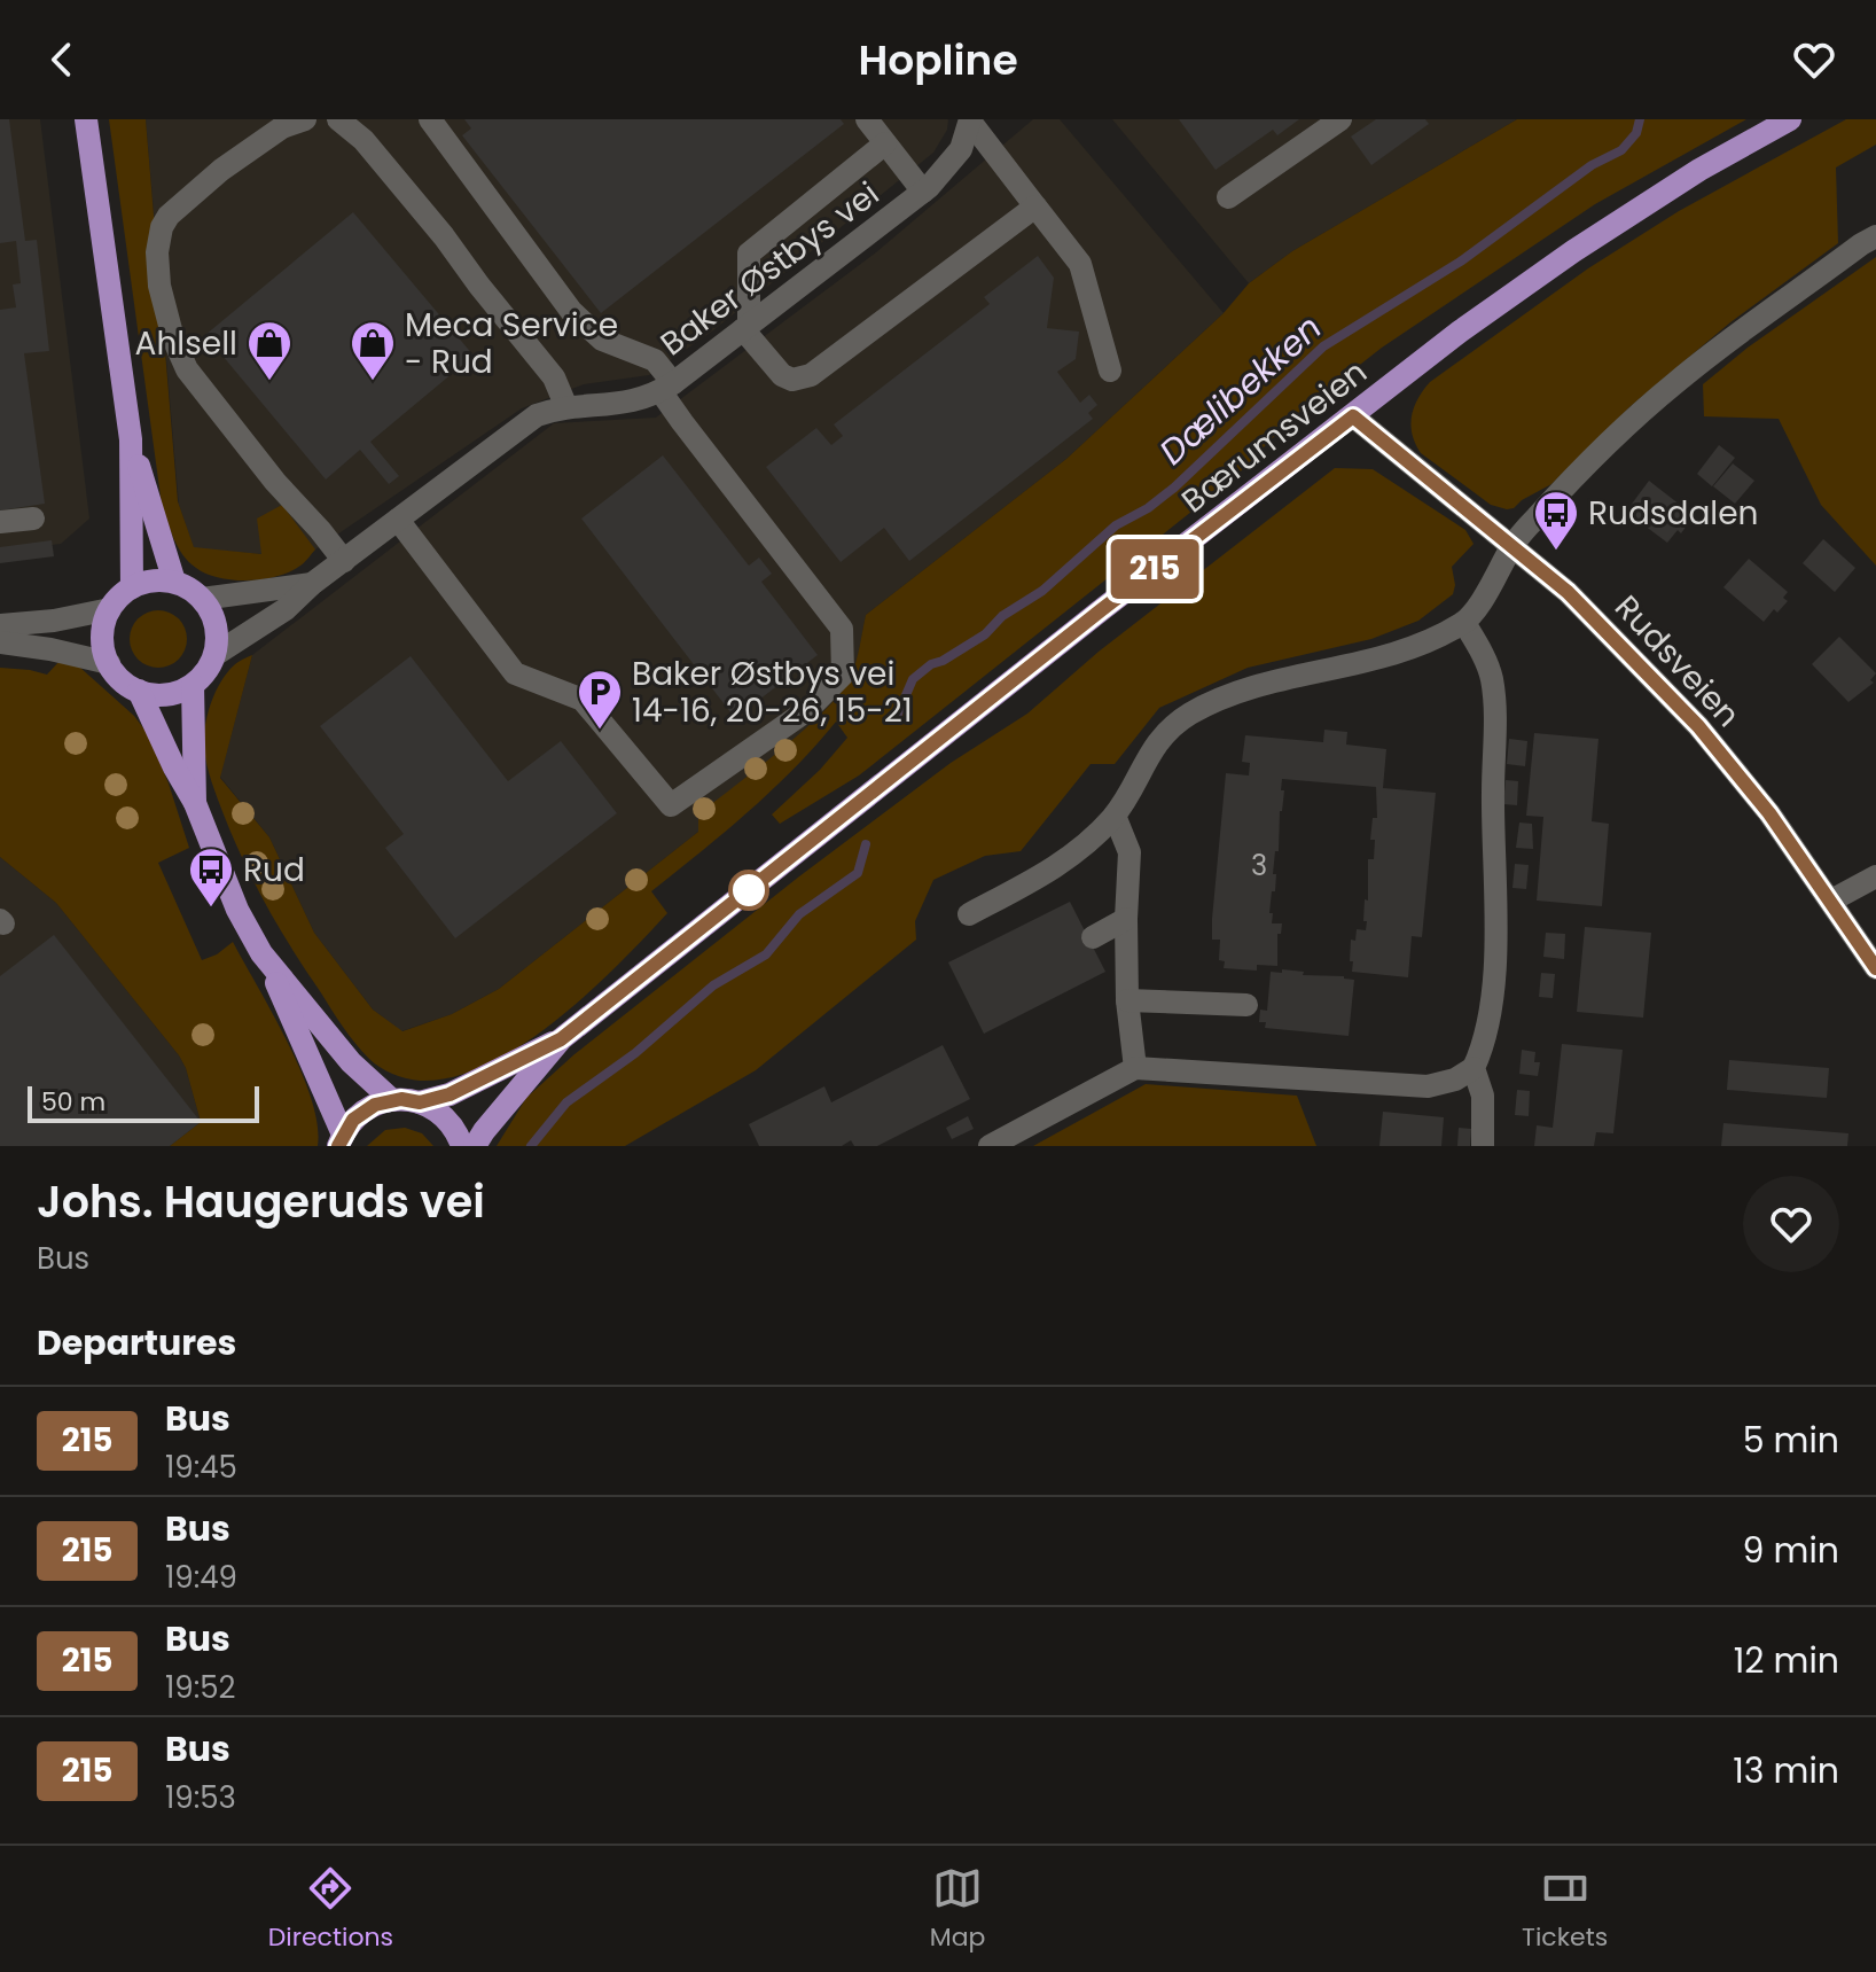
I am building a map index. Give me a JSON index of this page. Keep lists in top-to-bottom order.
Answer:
{
  "streets": {
    "main road": ["Bærumsveien"],
    "street": ["Baker Østbys vei", "Rudsveien"]
  },
  "crossings": [
    ["Bærumsveien", "Rudsveien"]
  ],
  "water": ["Dælibekken"],
  "places": {
    "shop": ["Ahlsell", "Meca Service - Rud"],
    "bus stop": ["Rudsdalen", "Rud"],
    "parking": ["Baker Østbys vei 14-16, 20-26, 15-21"]
  },
  "lines": ["bus line 215"],
  "house_numbers": ["3"],
  "scale_bar": "50 m",
  "page": {
    "header": "Hopline",
    "on_map": "215",
    "scale": "50 m",
    "heading": [
      ["Johs. Haugeruds vei", "Bus"],
      "Departures"
    ],
    "list": [
      {
        "mark": "215",
        "name": "Bus",
        "note": "19:45",
        "value": "5 min"
      },
      {
        "mark": "215",
        "name": "Bus",
        "note": "19:49",
        "value": "9 min"
      },
      {
        "mark": "215",
        "name": "Bus",
        "note": "19:52",
        "value": "12 min"
      },
      {
        "mark": "215",
        "name": "Bus",
        "note": "19:53",
        "value": "13 min"
      }
    ],
    "tabs": ["Directions", "Map", "Tickets"]
  }
}
